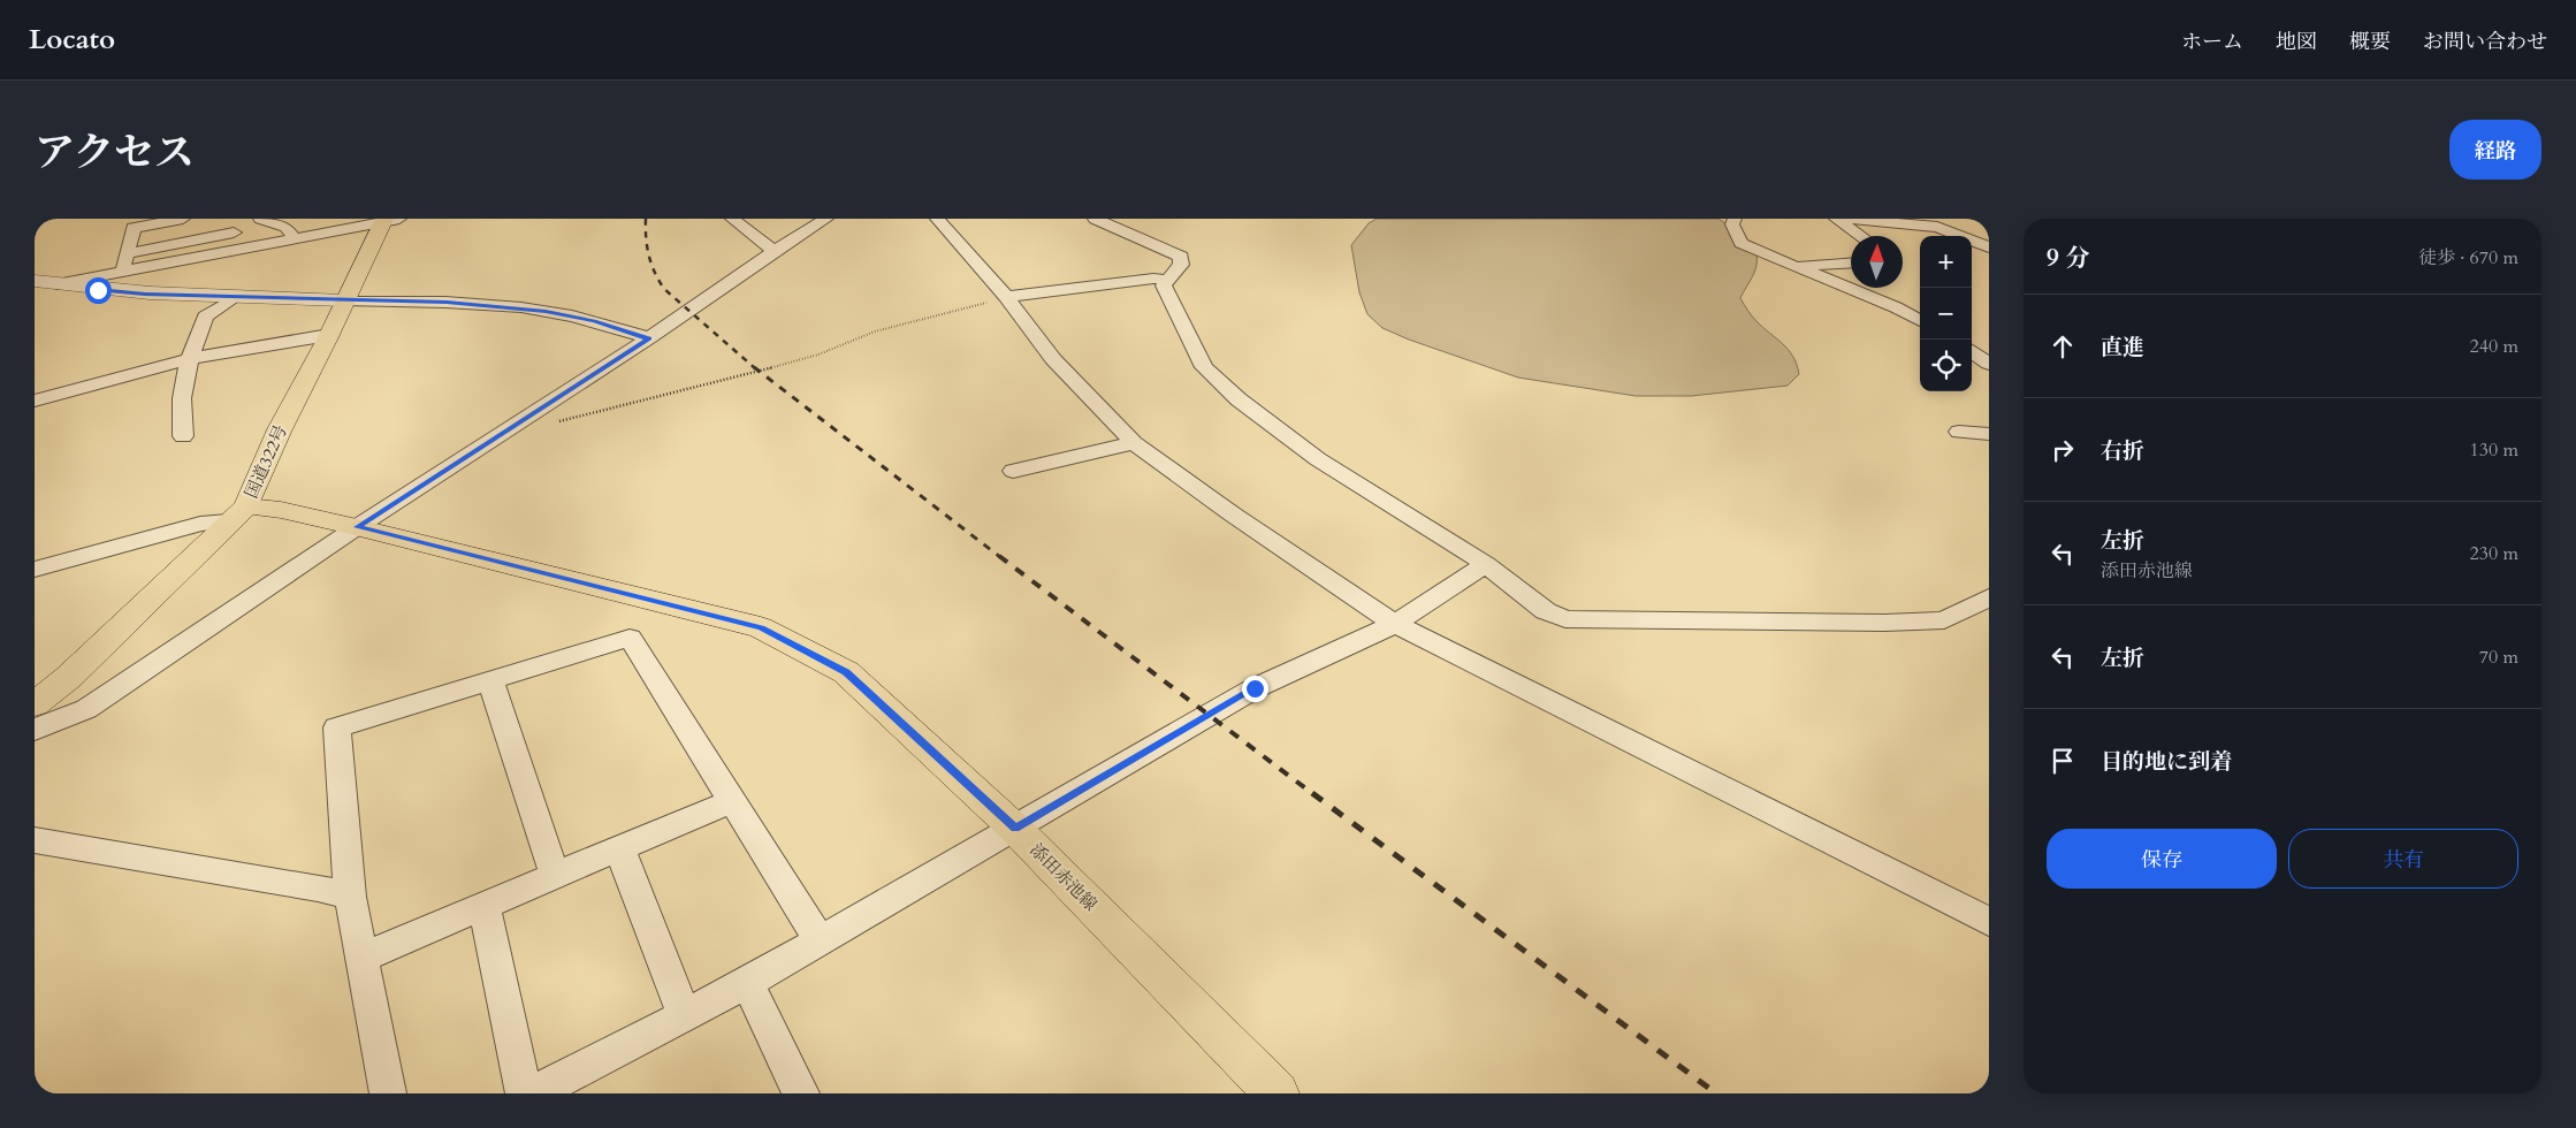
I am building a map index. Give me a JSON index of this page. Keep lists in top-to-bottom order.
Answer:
{
  "streets": {
    "main road": ["国道322号", "添田赤池線"]
  },
  "crossings": [
    ["国道322号", "添田赤池線"]
  ],
  "north": "top",
  "page": {
    "header": "Locato",
    "nav": [
      "ホーム",
      "地図",
      "概要",
      "お問い合わせ"
    ],
    "title": "アクセス",
    "buttons": [
      "経路",
      ["保存", "共有"]
    ],
    "heading": ["9 分", "徒歩 · 670 m"],
    "map_buttons": ["+", "−"],
    "list": [
      ["直進", "240 m"],
      ["右折", "130 m"],
      ["左折", "添田赤池線", "230 m"],
      ["左折", "70 m"],
      "目的地に到着"
    ]
  }
}
